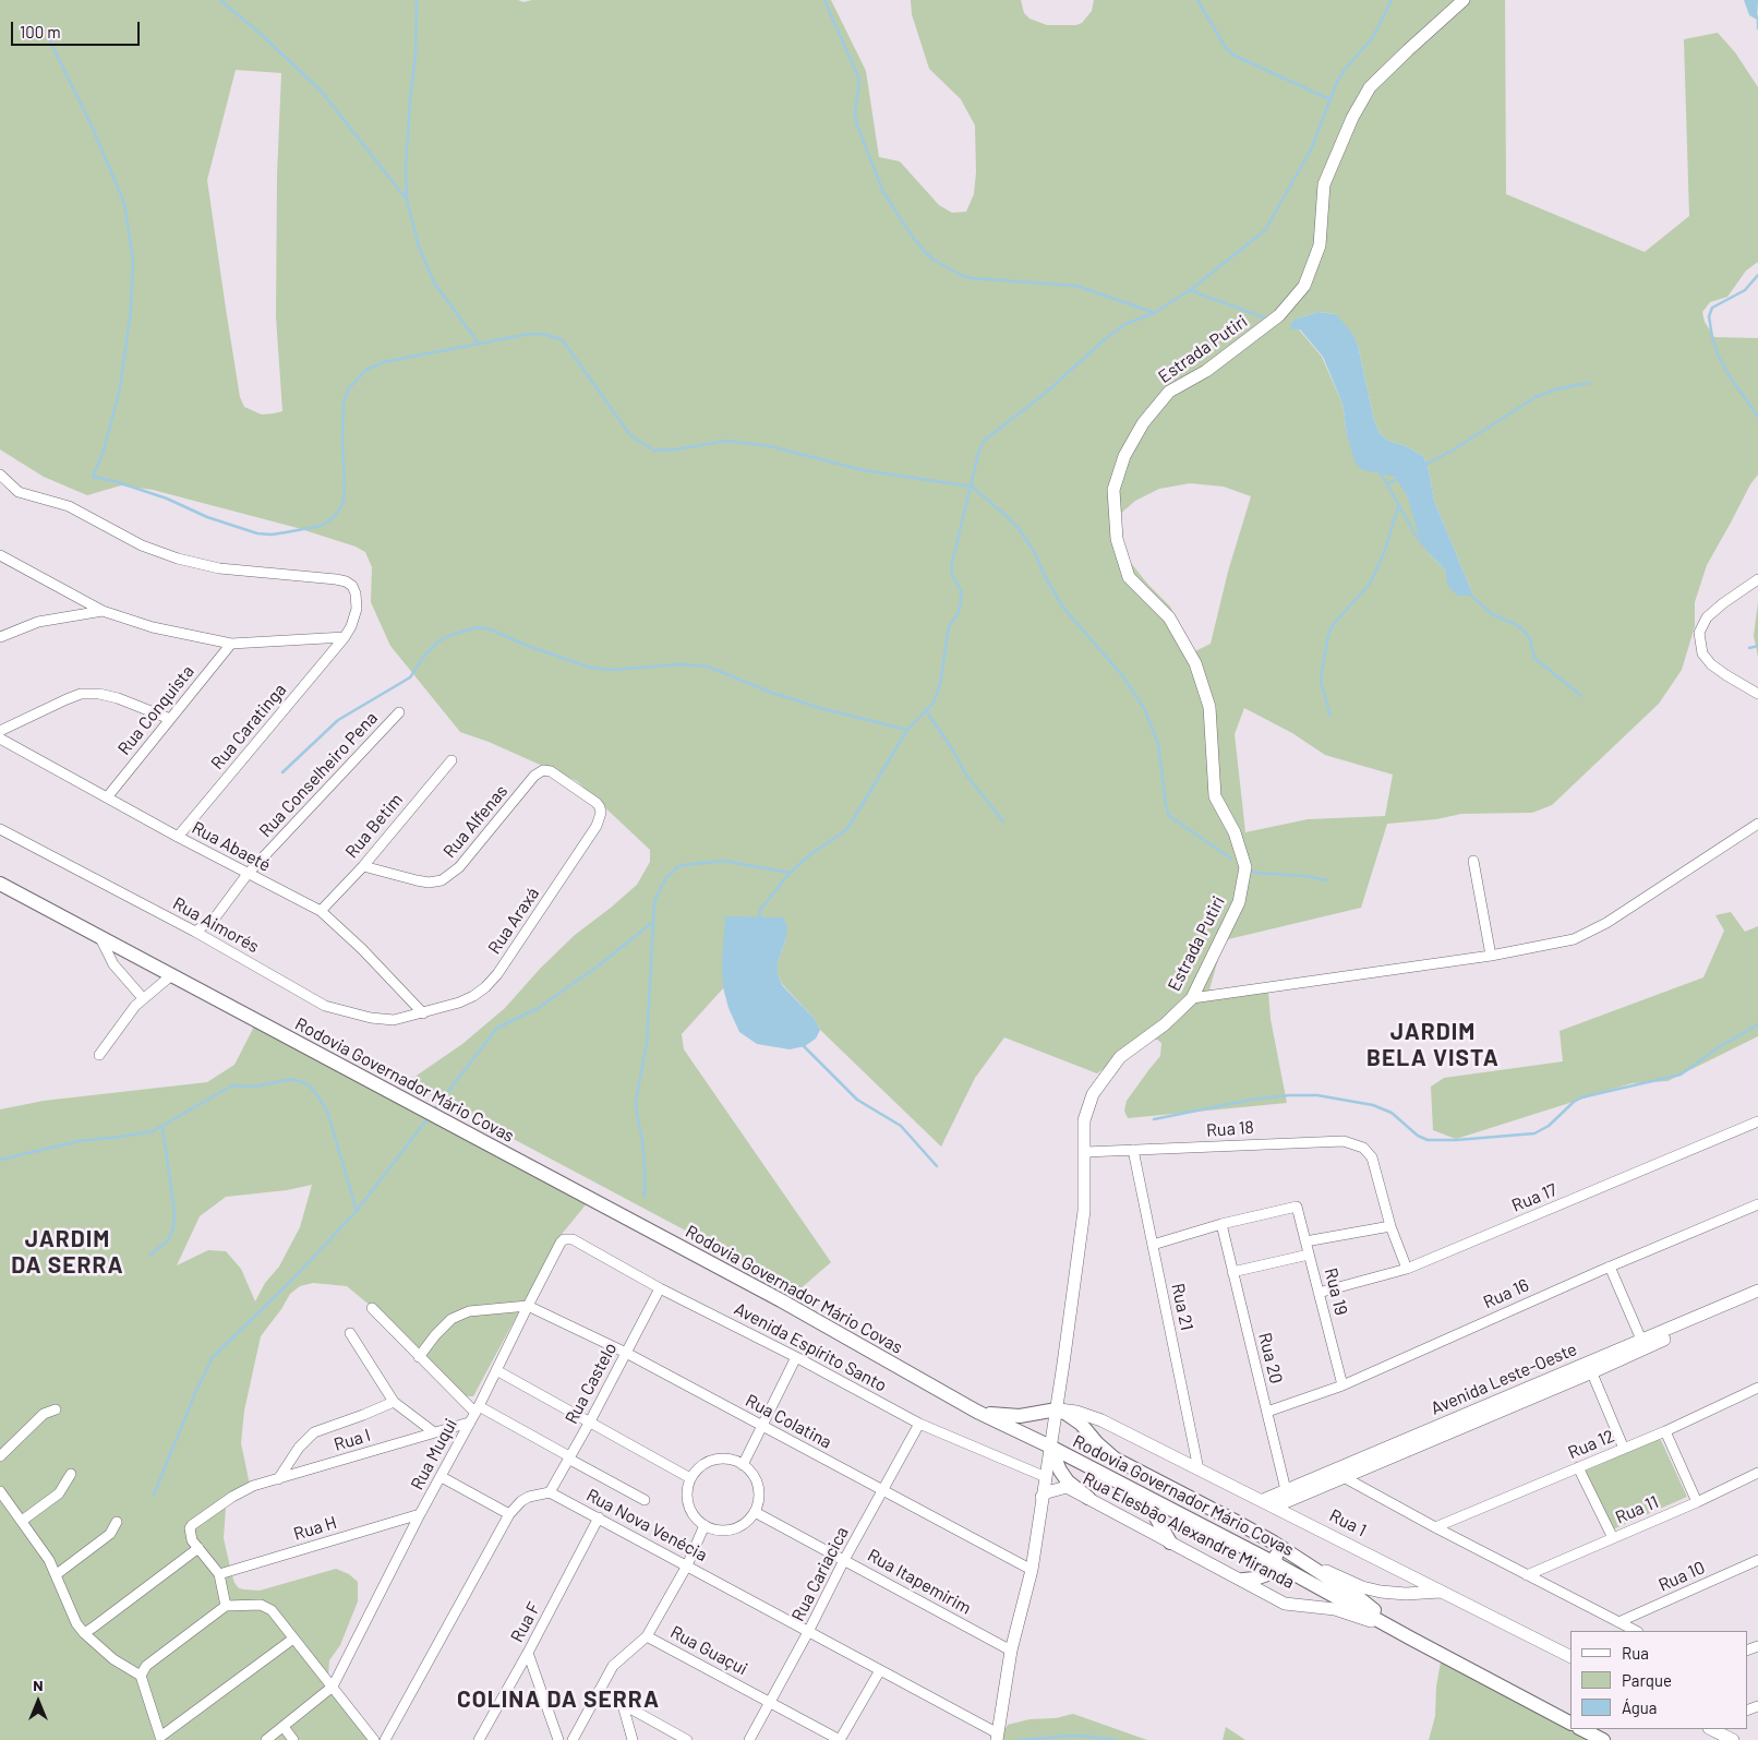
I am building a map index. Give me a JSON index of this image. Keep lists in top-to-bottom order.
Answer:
{
  "streets": {
    "main road": ["Rodovia Governador Mário Covas"],
    "street": [
      "Estrada Putiri",
      "Rua Conquista",
      "Rua Caratinga",
      "Rua Conselheiro Pena",
      "Rua Alfenas",
      "Rua Betim",
      "Rua Abaeté",
      "Rua Araxá",
      "Rua Aimorés",
      "Rua 18",
      "Rua 17",
      "Rua 19",
      "Rua 16",
      "Rua 21",
      "Avenida Espírito Santo",
      "Rua 20",
      "Avenida Leste-Oeste",
      "Rua Castelo",
      "Rua Colatina",
      "Rua I",
      "Rua 12",
      "Rua Muqui",
      "Rua 11",
      "Rua 1",
      "Rua Nova Venécia",
      "Rua H",
      "Rua Elesbão Alexandre Miranda",
      "Rua Cariacica",
      "Rua 10",
      "Rua Itapemirim",
      "Rua F",
      "Rua Guaçui"
    ]
  },
  "crossings": [
    ["Estrada Putiri", "Rua 18"],
    ["Estrada Putiri", "Rua 1"],
    ["Rua Conquista", "Rua Abaeté"],
    ["Rua Caratinga", "Rua Abaeté"],
    ["Rua Conselheiro Pena", "Rua Abaeté"],
    ["Rua Conselheiro Pena", "Rua Aimorés"],
    ["Rua Alfenas", "Rua Betim"],
    ["Rua Alfenas", "Rua Araxá"],
    ["Rua Betim", "Rua Abaeté"],
    ["Rua Abaeté", "Rua Araxá"],
    ["Rua Abaeté", "Rua Aimorés"],
    ["Rua Araxá", "Rua Aimorés"],
    ["Rodovia Governador Mário Covas", "Rua Elesbão Alexandre Miranda"],
    ["Rua 18", "Rua 21"],
    ["Rua 17", "Rua 19"],
    ["Rua 19", "Rua 16"],
    ["Rua 19", "Rua 20"],
    ["Rua 16", "Rua 20"],
    ["Rua 21", "Rua 1"],
    ["Avenida Espírito Santo", "Rua Castelo"],
    ["Avenida Espírito Santo", "Rua Muqui"],
    ["Avenida Espírito Santo", "Rua Elesbão Alexandre Miranda"],
    ["Avenida Espírito Santo", "Rua Cariacica"],
    ["Rua 20", "Avenida Leste-Oeste"],
    ["Avenida Leste-Oeste", "Rua 1"],
    ["Rua Castelo", "Rua Colatina"],
    ["Rua Castelo", "Rua Nova Venécia"],
    ["Rua Colatina", "Rua Muqui"],
    ["Rua Colatina", "Rua Cariacica"],
    ["Rua I", "Rua Muqui"],
    ["Rua Muqui", "Rua H"],
    ["Rua Nova Venécia", "Rua Cariacica"],
    ["Rua Nova Venécia", "Rua F"],
    ["Rua Cariacica", "Rua Itapemirim"],
    ["Rua Cariacica", "Rua Guaçui"]
  ],
  "districts": ["JARDIM BELA VISTA", "JARDIM DA SERRA", "COLINA DA SERRA"],
  "legend": ["Rua", "Parque", "Água"],
  "scale_bar": "100 m",
  "north": "top"
}
